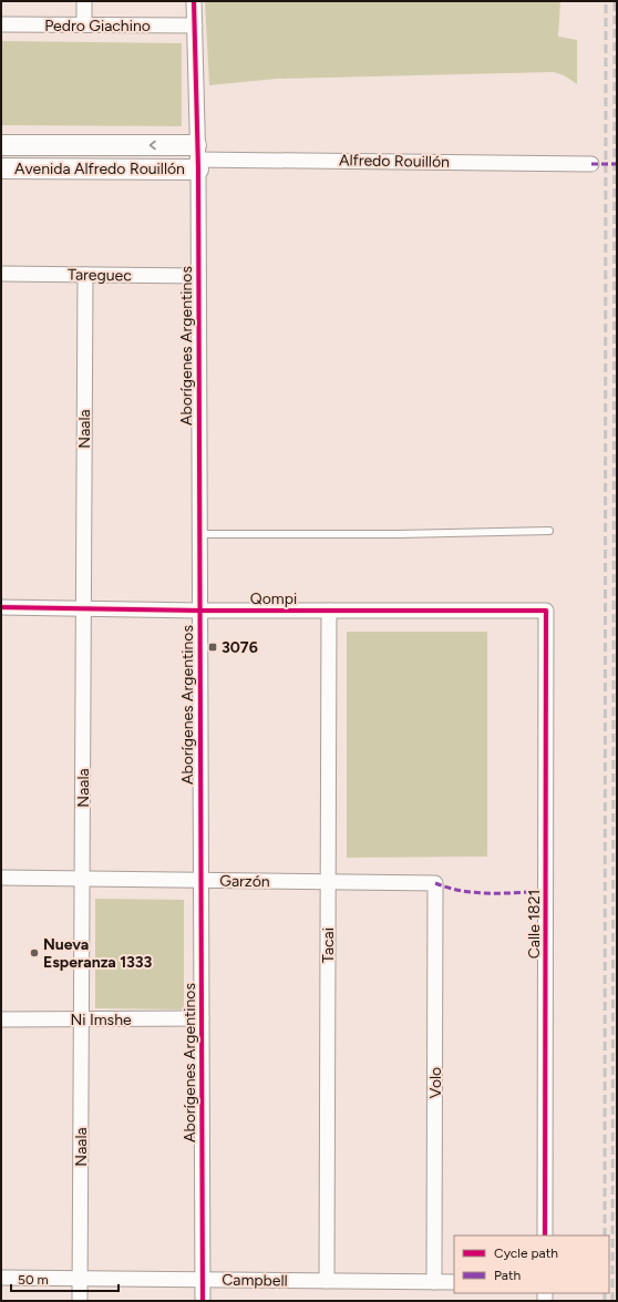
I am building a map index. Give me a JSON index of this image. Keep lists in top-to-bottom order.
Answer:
{
  "streets": {
    "street": [
      "Pedro Giachino",
      "Alfredo Rouillón",
      "Avenida Alfredo Rouillón",
      "Tareguec",
      "Aborígenes Argentinos",
      "Naala",
      "Qompi",
      "Garzón",
      "Calle 1821",
      "Tacai",
      "Ni Imshe",
      "Volo",
      "Campbell"
    ]
  },
  "crossings": [
    ["Pedro Giachino", "Aborígenes Argentinos"],
    ["Alfredo Rouillón", "Avenida Alfredo Rouillón"],
    ["Alfredo Rouillón", "Aborígenes Argentinos"],
    ["Avenida Alfredo Rouillón", "Aborígenes Argentinos"],
    ["Tareguec", "Aborígenes Argentinos"],
    ["Tareguec", "Naala"],
    ["Aborígenes Argentinos", "Qompi"],
    ["Aborígenes Argentinos", "Garzón"],
    ["Aborígenes Argentinos", "Ni Imshe"],
    ["Aborígenes Argentinos", "Campbell"],
    ["Naala", "Qompi"],
    ["Naala", "Garzón"],
    ["Naala", "Ni Imshe"],
    ["Naala", "Campbell"],
    ["Qompi", "Calle 1821"],
    ["Qompi", "Tacai"],
    ["Garzón", "Tacai"],
    ["Garzón", "Volo"],
    ["Tacai", "Campbell"],
    ["Volo", "Campbell"]
  ],
  "places": {
    "transit": ["3076"],
    "other": ["Nueva Esperanza 1333"]
  },
  "legend": ["Cycle path", "Path"],
  "scale_bar": "50 m"
}
